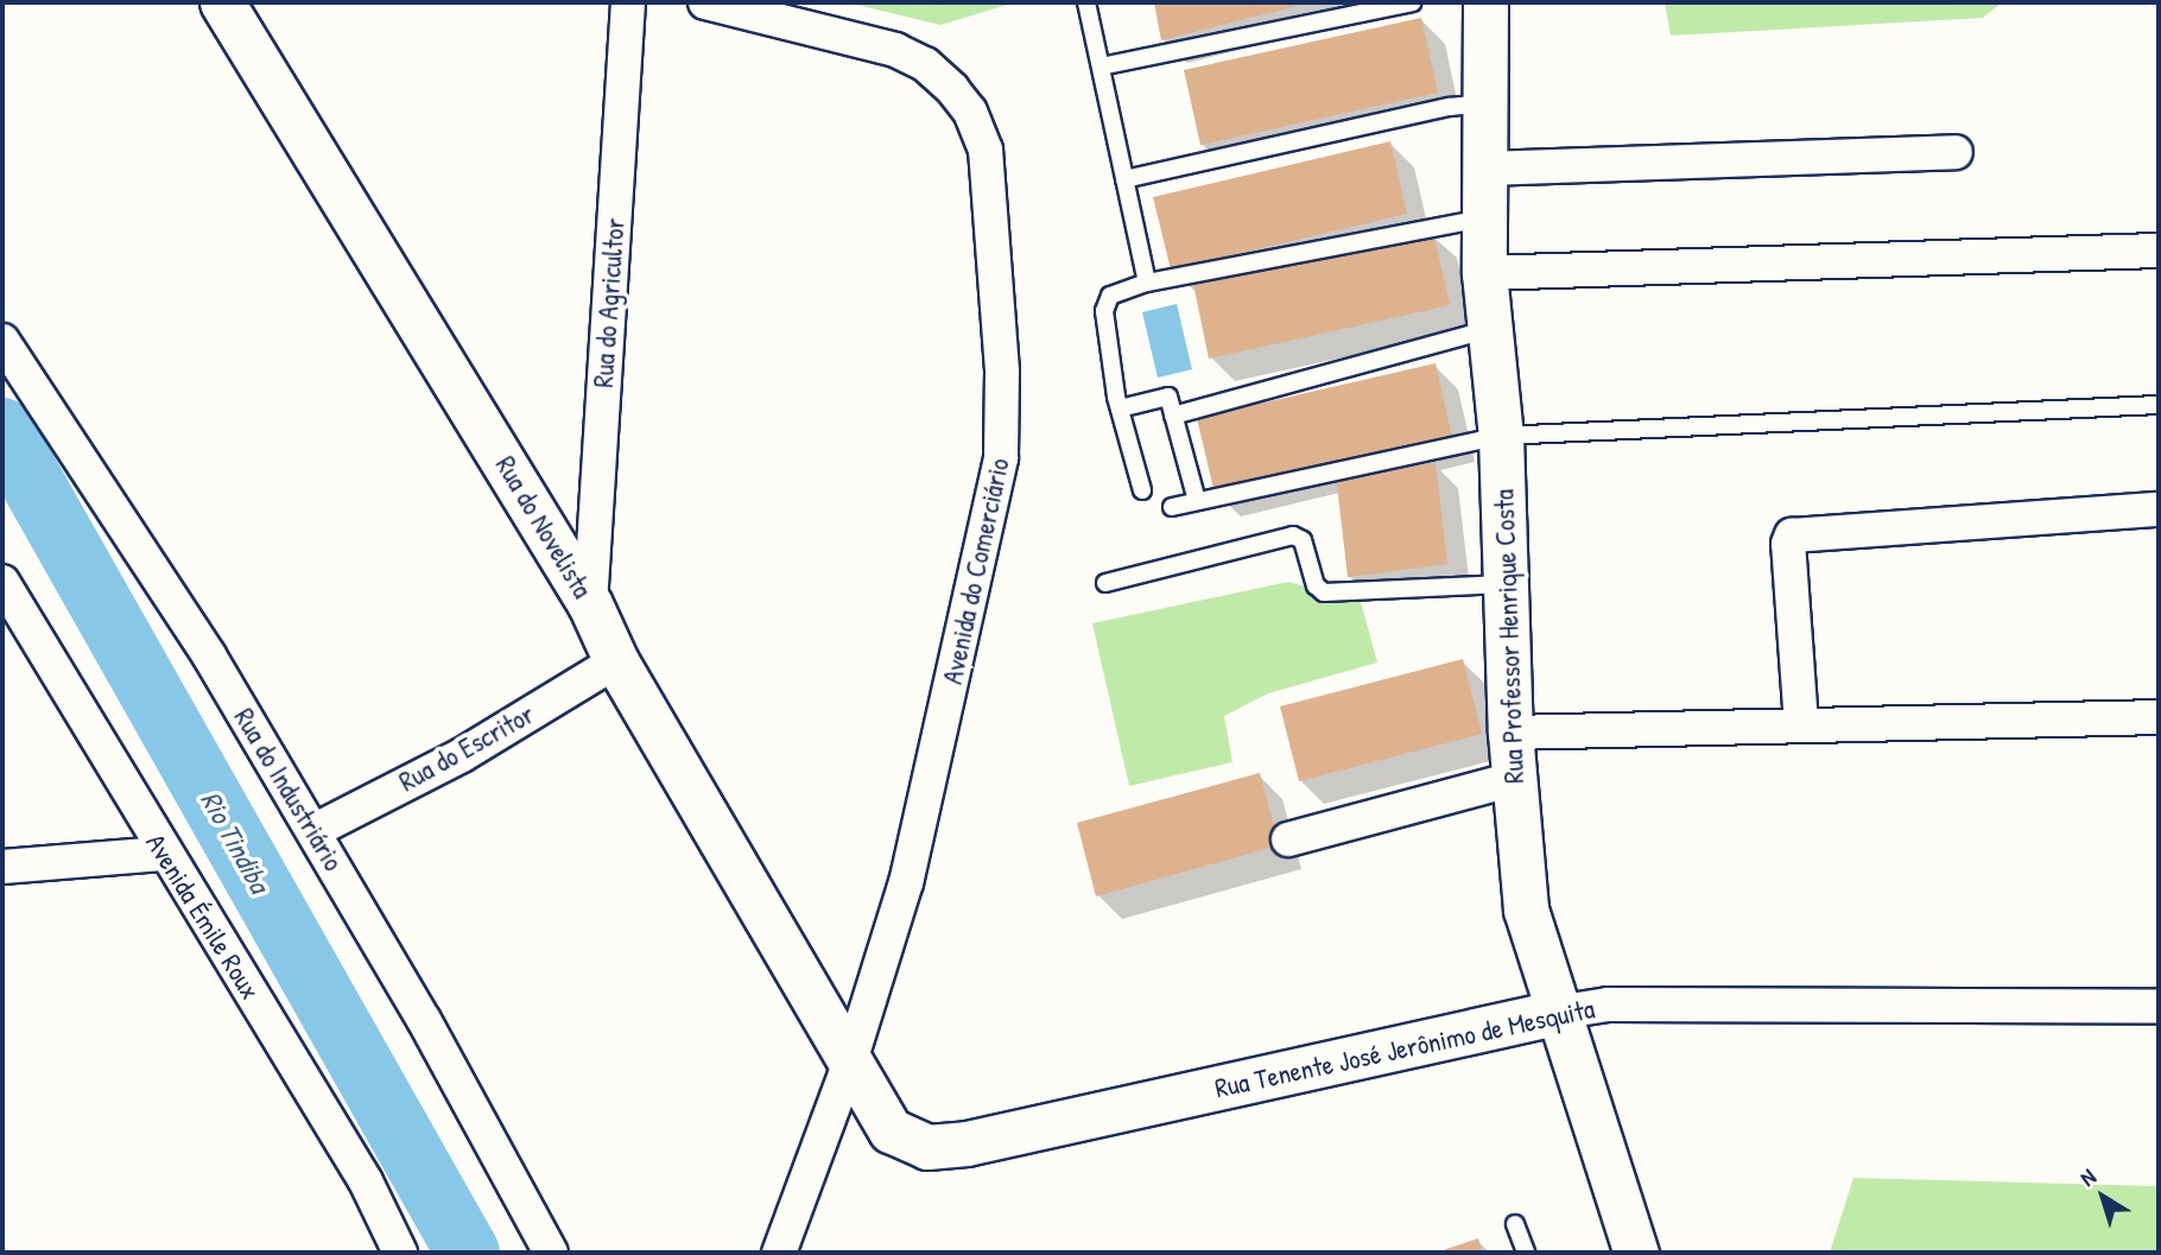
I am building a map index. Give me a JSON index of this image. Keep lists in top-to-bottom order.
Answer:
{
  "streets": {
    "street": [
      "Rua do Agricultor",
      "Rua do Novelista",
      "Avenida do Comerciário",
      "Rua Professor Henrique Costa",
      "Rua do Escritor",
      "Rua do Industriário",
      "Avenida Émile Roux",
      "Rua Tenente José Jerônimo de Mesquita"
    ]
  },
  "crossings": [
    ["Rua do Agricultor", "Rua do Novelista"],
    ["Rua do Novelista", "Avenida do Comerciário"],
    ["Rua do Novelista", "Rua do Escritor"],
    ["Rua do Novelista", "Rua Tenente José Jerônimo de Mesquita"],
    ["Avenida do Comerciário", "Rua Tenente José Jerônimo de Mesquita"],
    ["Rua Professor Henrique Costa", "Rua Tenente José Jerônimo de Mesquita"],
    ["Rua do Escritor", "Rua do Industriário"]
  ],
  "water": ["Rio Tindiba"],
  "north": "top left"
}
